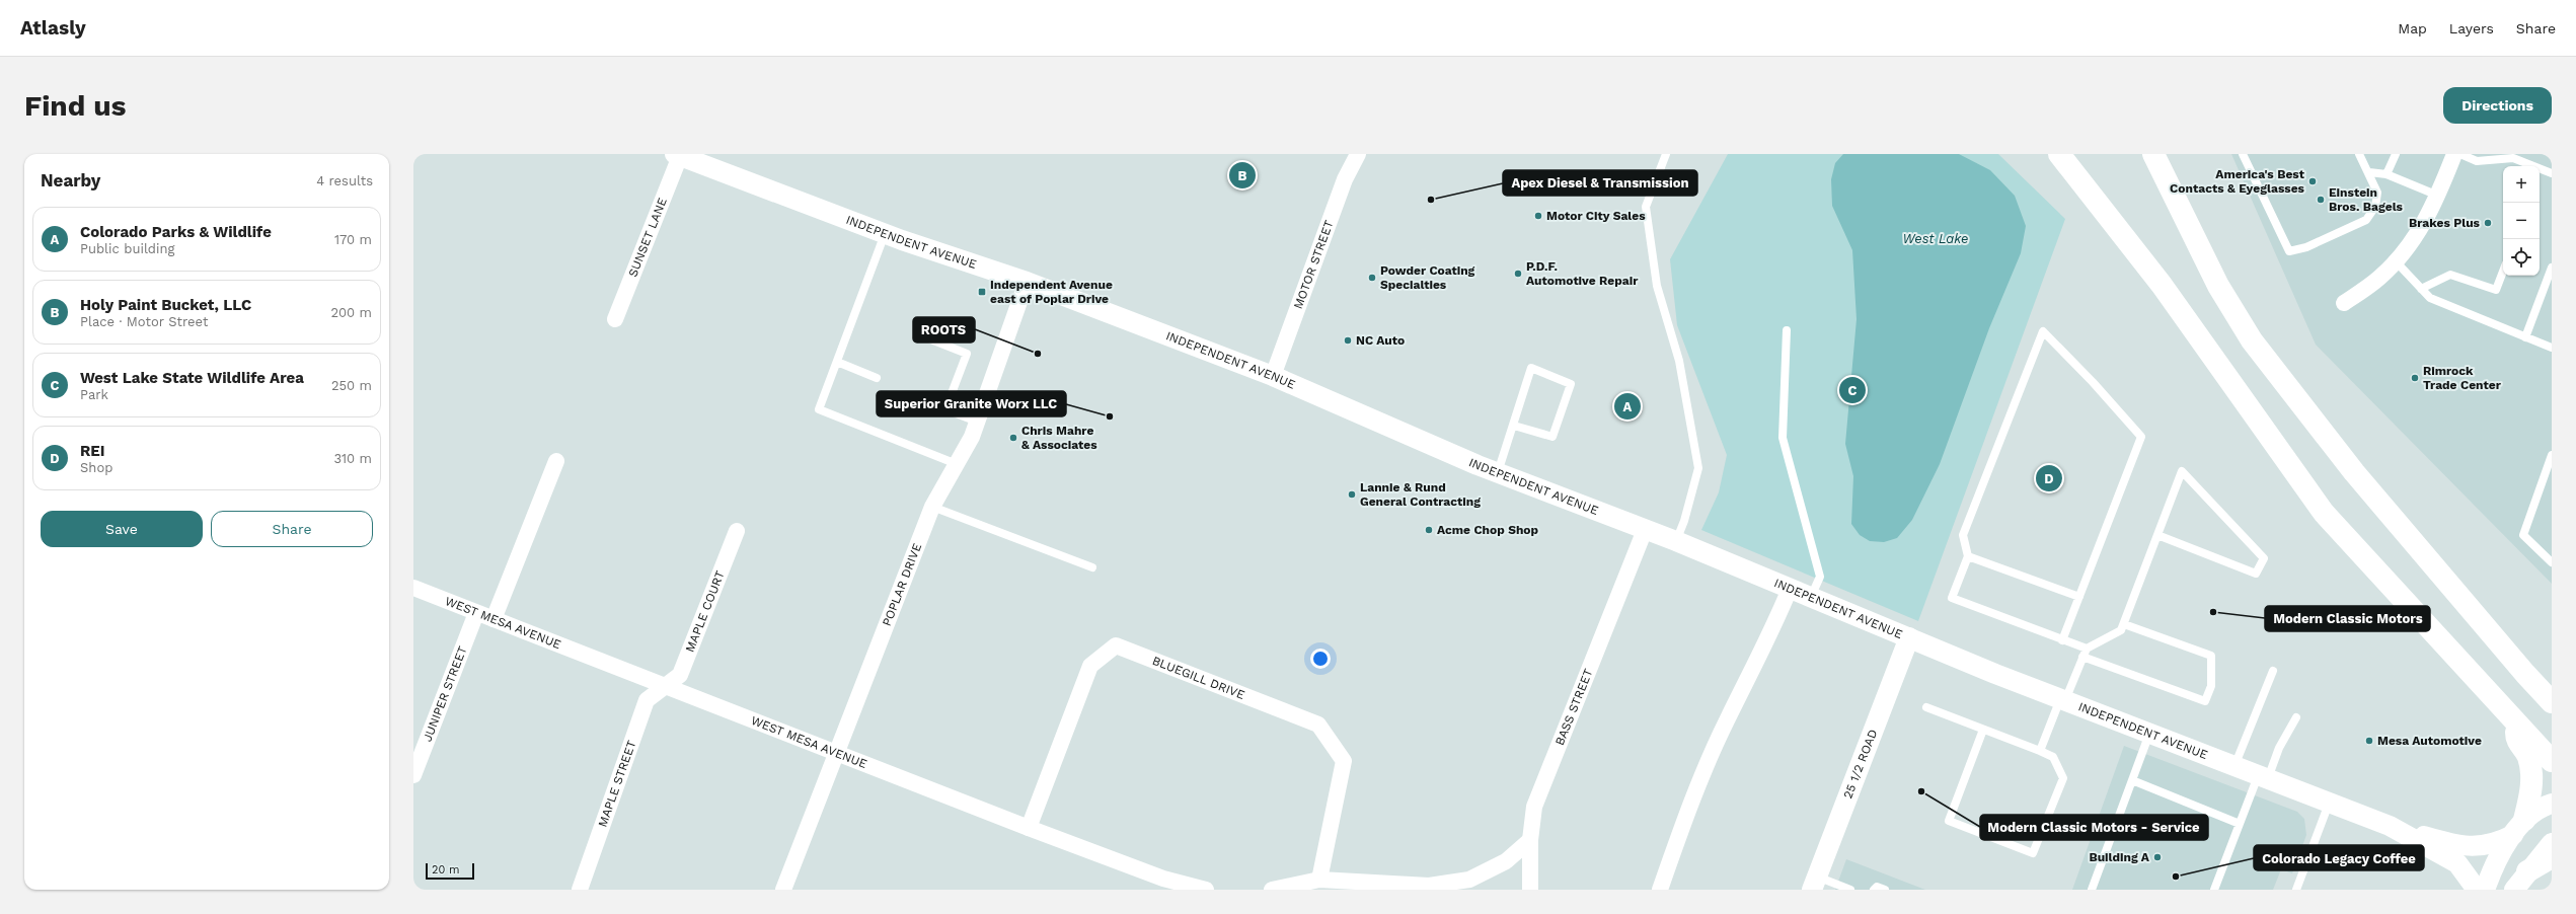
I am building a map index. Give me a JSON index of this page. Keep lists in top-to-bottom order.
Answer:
{
  "streets": {
    "street": [
      "SUNSET LANE",
      "INDEPENDENT AVENUE",
      "MOTOR STREET",
      "POPLAR DRIVE",
      "MAPLE COURT",
      "WEST MESA AVENUE",
      "BLUEGILL DRIVE",
      "JUNIPER STREET",
      "BASS STREET",
      "25 1/2 ROAD",
      "MAPLE STREET"
    ]
  },
  "crossings": [
    ["SUNSET LANE", "INDEPENDENT AVENUE"],
    ["INDEPENDENT AVENUE", "MOTOR STREET"],
    ["INDEPENDENT AVENUE", "POPLAR DRIVE"],
    ["INDEPENDENT AVENUE", "BASS STREET"],
    ["INDEPENDENT AVENUE", "25 1/2 ROAD"],
    ["POPLAR DRIVE", "WEST MESA AVENUE"],
    ["MAPLE COURT", "WEST MESA AVENUE"],
    ["MAPLE COURT", "MAPLE STREET"],
    ["WEST MESA AVENUE", "BLUEGILL DRIVE"],
    ["WEST MESA AVENUE", "JUNIPER STREET"],
    ["WEST MESA AVENUE", "MAPLE STREET"]
  ],
  "water": ["West Lake"],
  "places": {
    "other": [
      "America's Best Contacts & Eyeglasses",
      "Apex Diesel & Transmission",
      "Einstein Bros. Bagels",
      "Motor City Sales",
      "Brakes Plus",
      "P.D.F. Automotive Repair",
      "Powder Coating Specialties",
      "NC Auto",
      "ROOTS",
      "Rimrock Trade Center",
      "Superior Granite Worx LLC",
      "Chris Mahre & Associates",
      "Lannie & Rund General Contracting",
      "Acme Chop Shop",
      "Modern Classic Motors",
      "Mesa Automotive",
      "Modern Classic Motors - Service",
      "Building A",
      "Colorado Legacy Coffee"
    ],
    "transit": ["Independent Avenue east of Poplar Drive"]
  },
  "scale_bar": "20 m",
  "page": {
    "header": "Atlasly",
    "nav": ["Map", "Layers", "Share"],
    "buttons": [
      "Directions",
      ["Save", "Share"]
    ],
    "title": "Find us",
    "heading": ["Nearby", "4 results"],
    "pins": [
      "B",
      "C",
      "A",
      "D"
    ],
    "map_buttons": ["+", "−"],
    "list": [
      {
        "mark": "A",
        "name": "Colorado Parks & Wildlife",
        "note": "Public building",
        "value": "170 m"
      },
      {
        "mark": "B",
        "name": "Holy Paint Bucket, LLC",
        "note": "Place · Motor Street",
        "value": "200 m"
      },
      {
        "mark": "C",
        "name": "West Lake State Wildlife Area",
        "note": "Park",
        "value": "250 m"
      },
      {
        "mark": "D",
        "name": "REI",
        "note": "Shop",
        "value": "310 m"
      }
    ],
    "scale": "20 m"
  }
}
